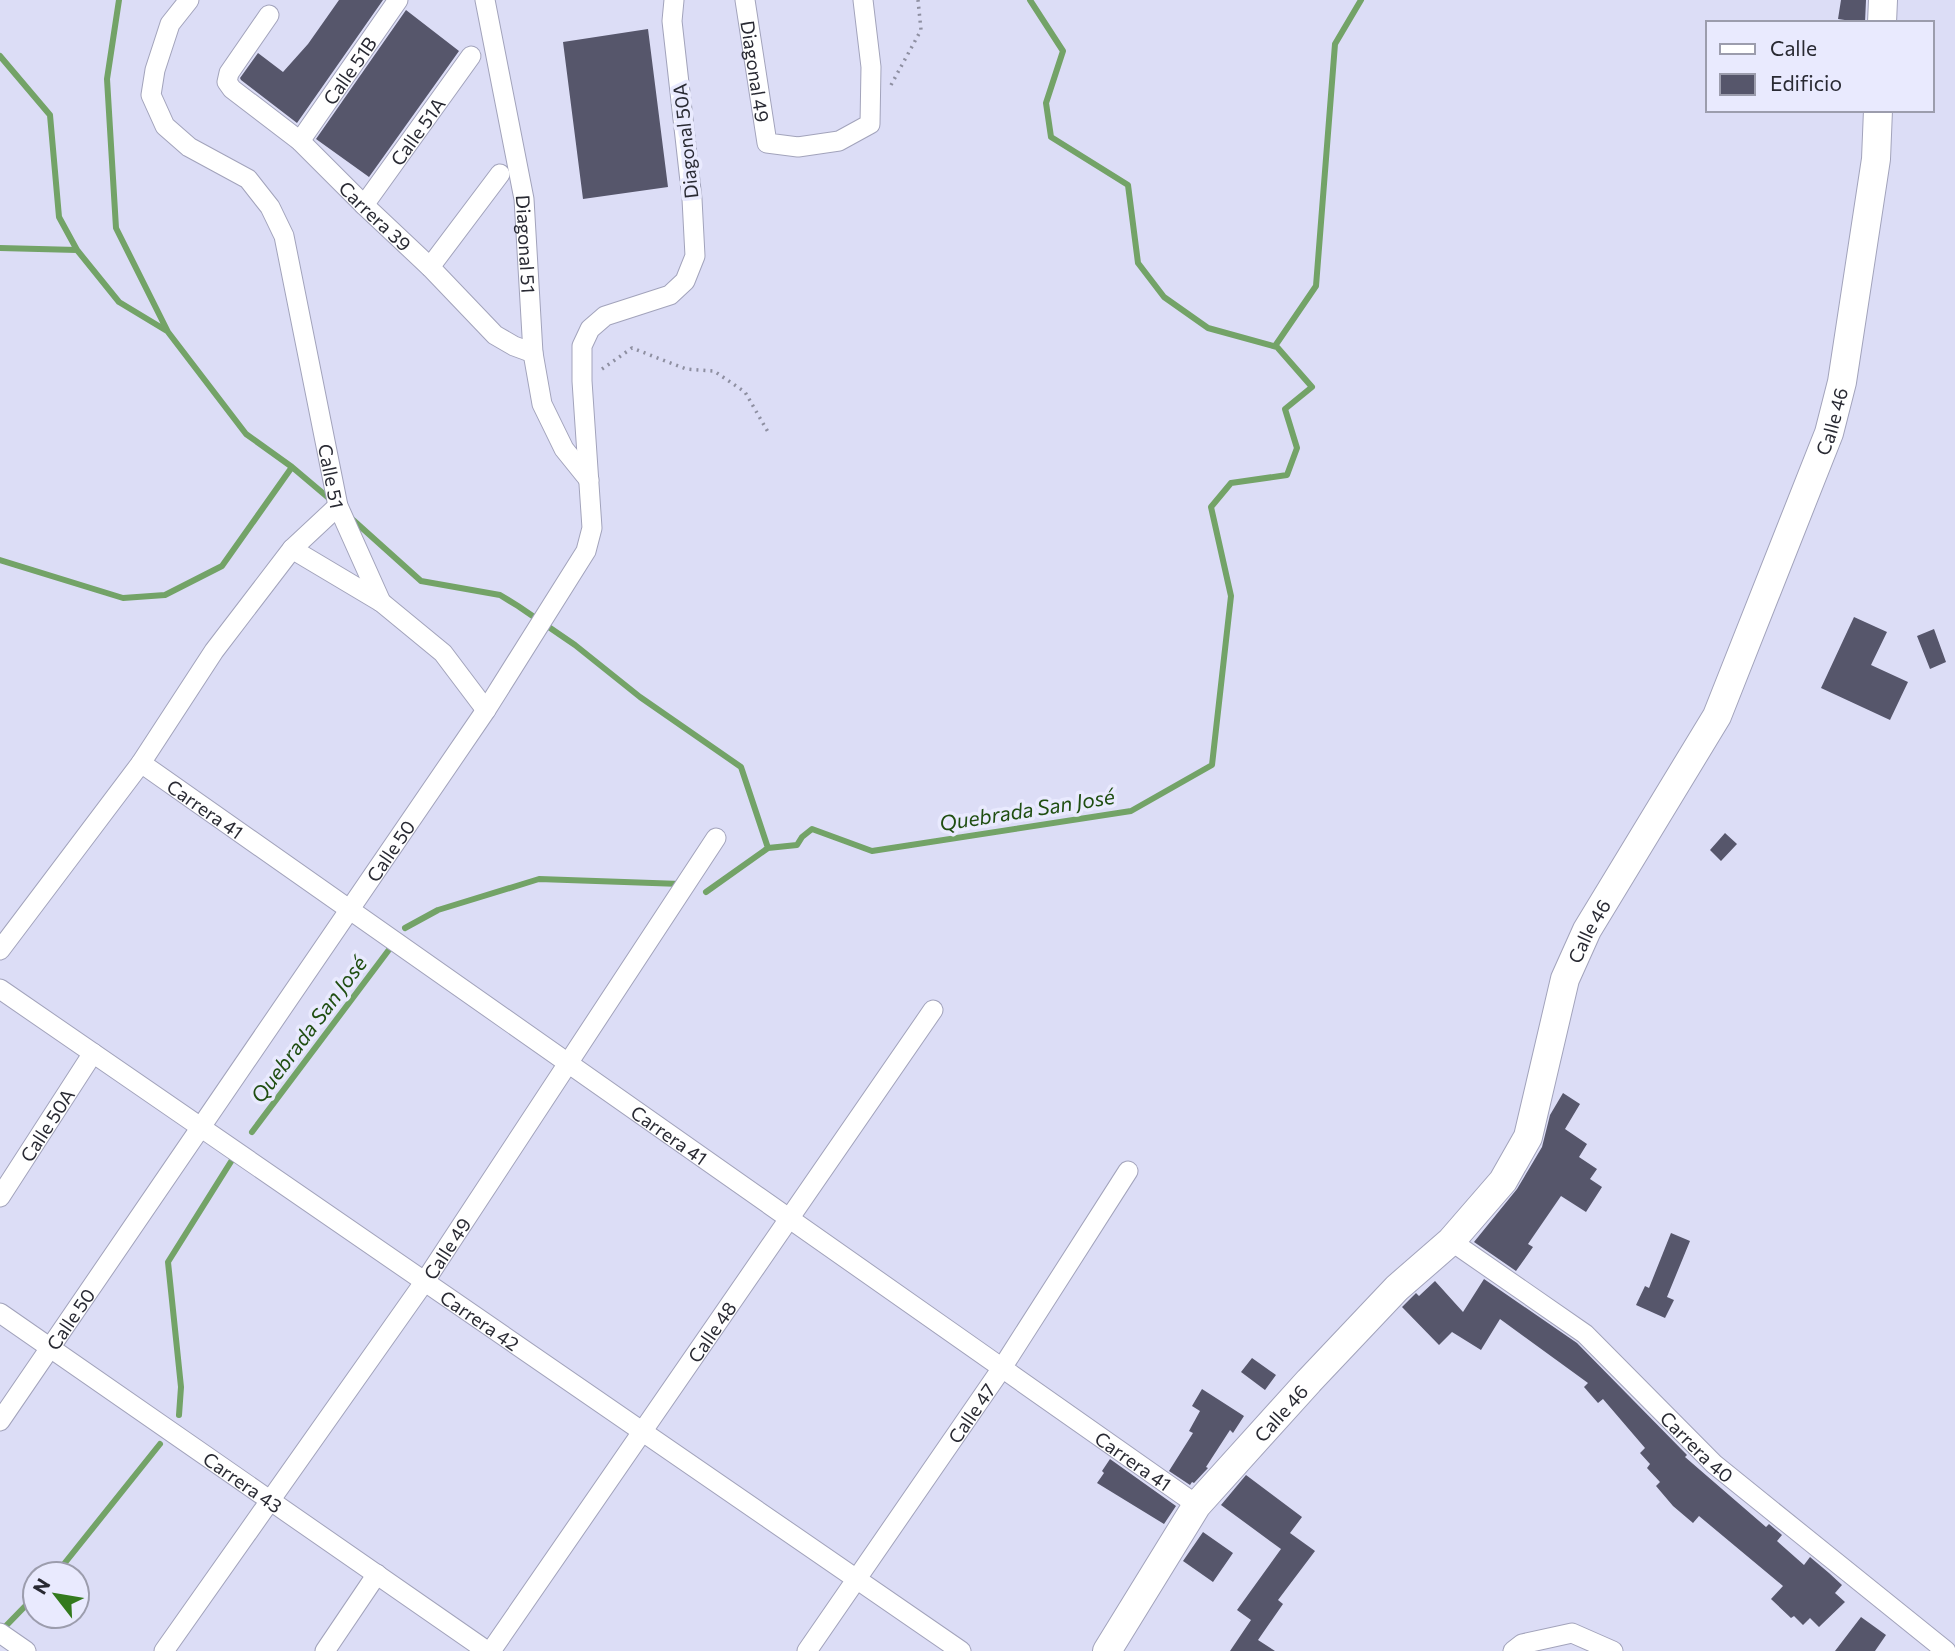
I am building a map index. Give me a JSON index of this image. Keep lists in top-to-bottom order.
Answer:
{
  "streets": {
    "street": [
      "Calle 51B",
      "Diagonal 49",
      "Calle 51A",
      "Diagonal 50A",
      "Carrera 39",
      "Diagonal 51",
      "Calle 46",
      "Calle 51",
      "Carrera 41",
      "Calle 50",
      "Calle 50A",
      "Calle 49",
      "Carrera 42",
      "Calle 48",
      "Calle 47",
      "Carrera 40",
      "Carrera 43"
    ]
  },
  "crossings": [
    ["Calle 51B", "Carrera 39"],
    ["Calle 51A", "Carrera 39"],
    ["Diagonal 50A", "Calle 50"],
    ["Carrera 39", "Diagonal 51"],
    ["Diagonal 51", "Calle 50"],
    ["Calle 46", "Carrera 41"],
    ["Calle 46", "Carrera 40"],
    ["Calle 51", "Carrera 41"],
    ["Carrera 41", "Calle 50"],
    ["Carrera 41", "Calle 49"],
    ["Carrera 41", "Calle 48"],
    ["Carrera 41", "Calle 47"],
    ["Calle 50", "Carrera 42"],
    ["Calle 50", "Carrera 43"],
    ["Calle 50A", "Carrera 42"],
    ["Calle 49", "Carrera 42"],
    ["Calle 49", "Carrera 43"],
    ["Carrera 42", "Calle 48"],
    ["Carrera 42", "Calle 47"],
    ["Calle 48", "Carrera 43"]
  ],
  "water": ["Quebrada San José"],
  "legend": ["Calle", "Edificio"],
  "north": "top left"
}
